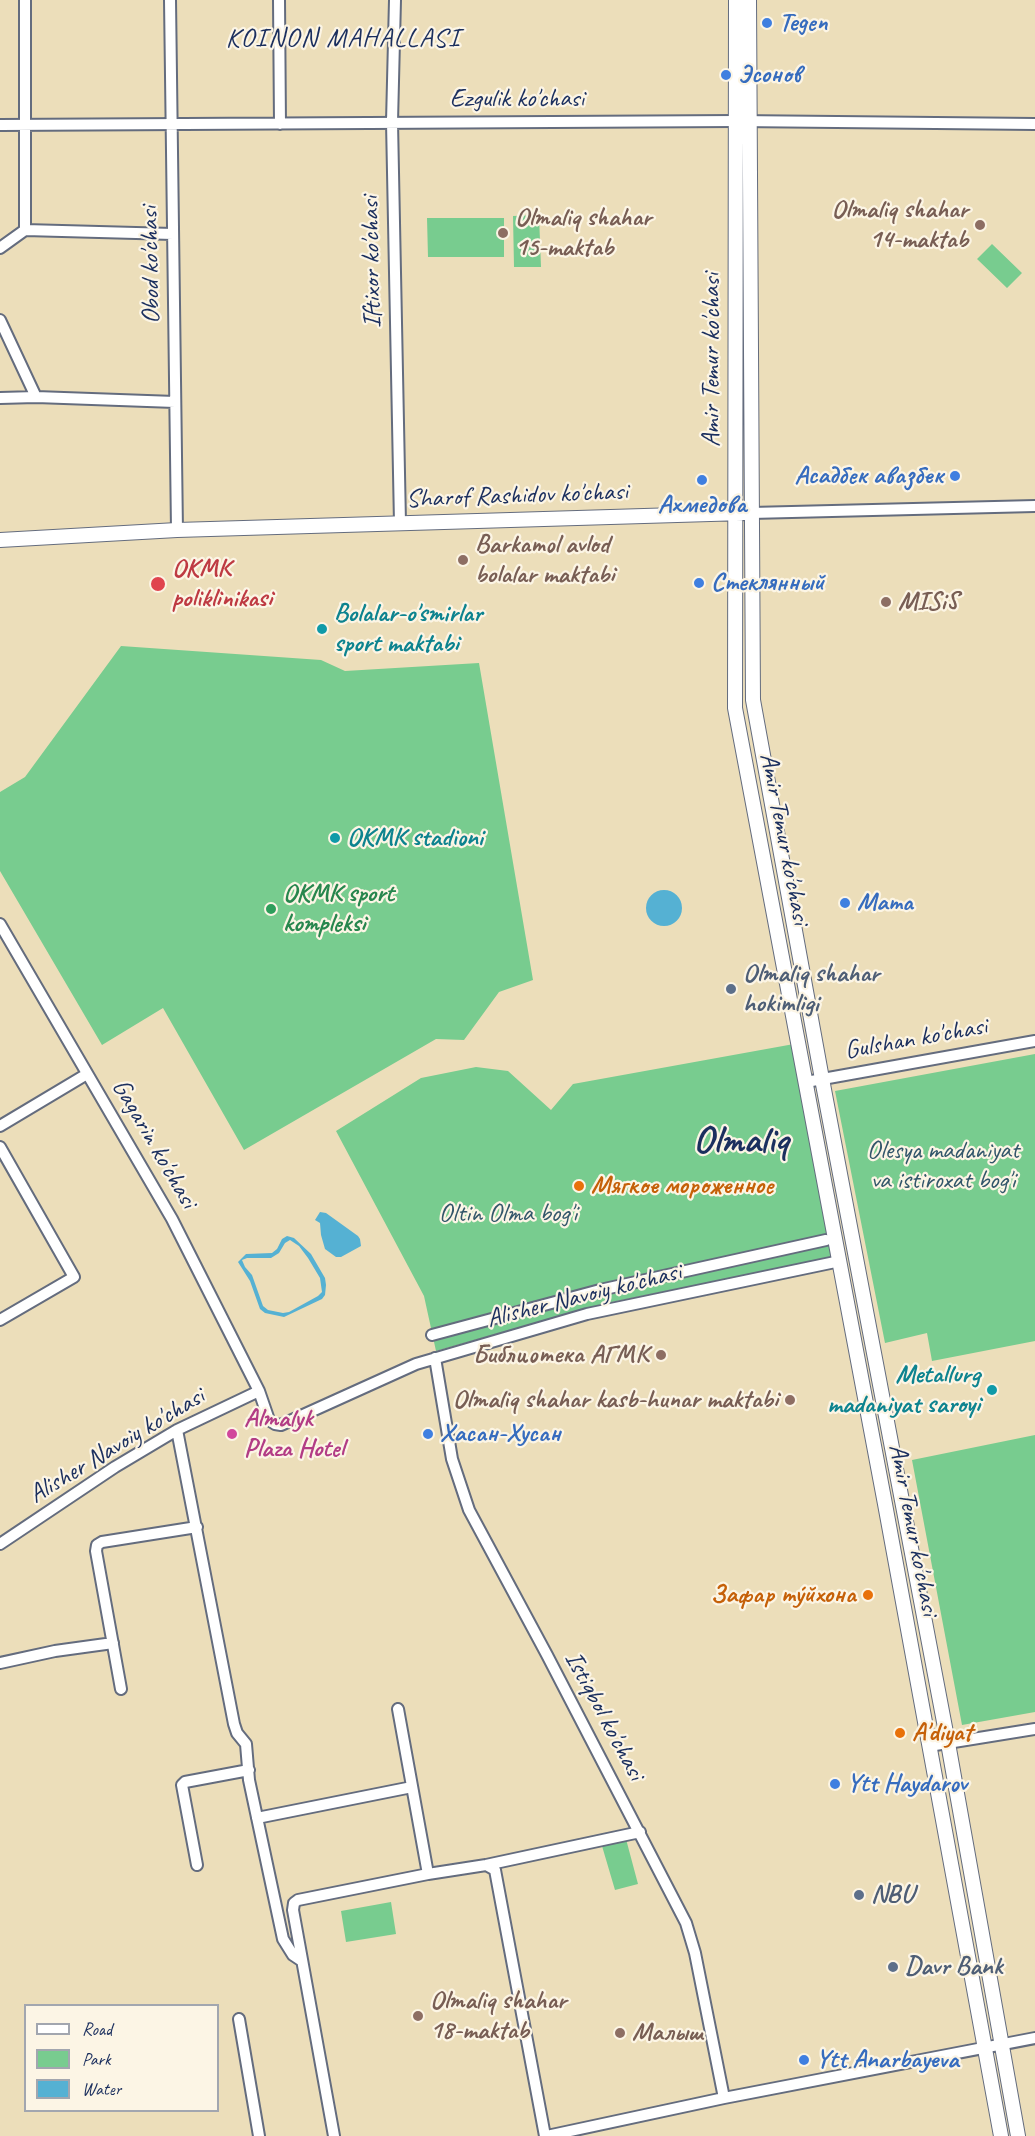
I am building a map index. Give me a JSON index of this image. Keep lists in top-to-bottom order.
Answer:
{
  "streets": {
    "main road": ["Amir Temur ko'chasi", "Sharof Rashidov ko'chasi"],
    "street": [
      "Ezgulik ko'chasi",
      "Iftixor ko'chasi",
      "Obod ko'chasi",
      "Gulshan ko'chasi",
      "Gagarin ko'chasi",
      "Alisher Navoiy ko'chasi",
      "Istiqbol ko'chasi"
    ]
  },
  "crossings": [
    ["Ezgulik ko'chasi", "Iftixor ko'chasi"],
    ["Ezgulik ko'chasi", "Obod ko'chasi"],
    ["Ezgulik ko'chasi", "Amir Temur ko'chasi"],
    ["Iftixor ko'chasi", "Sharof Rashidov ko'chasi"],
    ["Obod ko'chasi", "Sharof Rashidov ko'chasi"],
    ["Amir Temur ko'chasi", "Sharof Rashidov ko'chasi"],
    ["Amir Temur ko'chasi", "Gulshan ko'chasi"],
    ["Amir Temur ko'chasi", "Alisher Navoiy ko'chasi"],
    ["Gagarin ko'chasi", "Alisher Navoiy ko'chasi"],
    ["Alisher Navoiy ko'chasi", "Istiqbol ko'chasi"]
  ],
  "districts": ["KOINON MAHALLASI", "Olmaliq"],
  "parks": ["Olesya madaniyat va istiroxat bog'i", "Oltin Olma bog'i"],
  "places": [
    "Tegen",
    "Эсонов",
    "Olmaliq shahar 14-maktab",
    "Olmaliq shahar 15-maktab",
    "Асадбек авазбек",
    "Ахмедова",
    "Barkamol avlod bolalar maktabi",
    "Стеклянный",
    "OKMK poliklinikasi",
    "MISiS",
    "Bolalar-o'smirlar sport maktabi",
    "OKMK stadioni",
    "Мата",
    "OKMK sport kompleksi",
    "Olmaliq shahar hokimligi",
    "Мягкое мороженное",
    "Библиотека АГМК",
    "Metallurg madaniyat saroyi",
    "Olmaliq shahar kasb-hunar maktabi",
    "Almalyk Plaza Hotel",
    "Хасан-Хусан",
    "Зафар тýйхона",
    "A'diyat",
    "Ytt Haydarov",
    "NBU",
    "Davr Bank",
    "Olmaliq shahar 18-maktab",
    "Малыш",
    "Ytt Anarbayeva"
  ],
  "legend": ["Road", "Park", "Water"]
}
